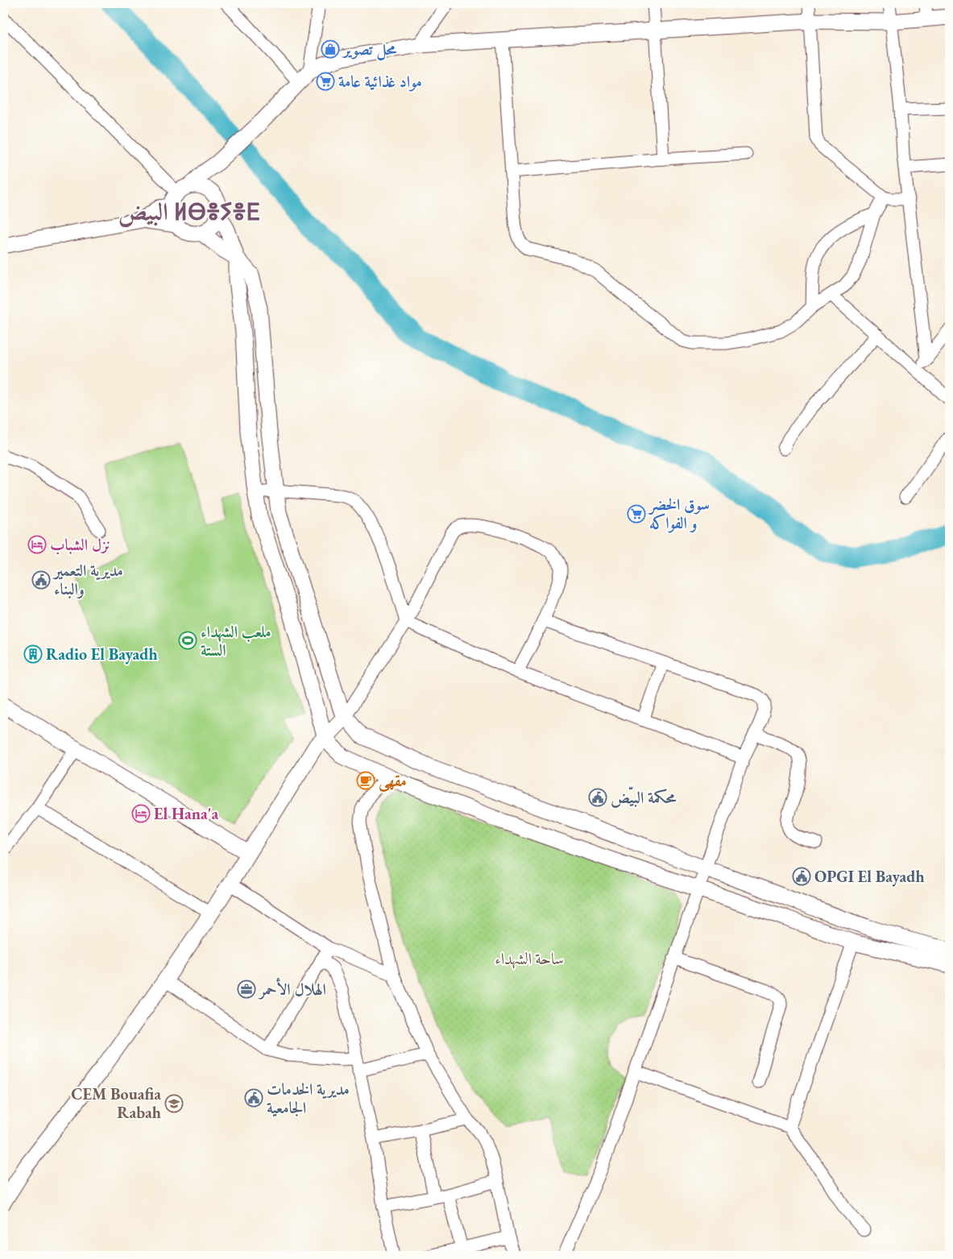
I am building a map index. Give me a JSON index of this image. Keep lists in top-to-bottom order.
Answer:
{
  "districts": ["البيض ⵍⴱⴻⵢⴻⴹ"],
  "parks": ["ساحة الشهداء"],
  "places": {
    "shop": ["محل تصوير"],
    "supermarket": ["مواد غذائية عامة", "سوق الخضر و الفواكه"],
    "hotel": ["نزل الشباب", "El Hana'a"],
    "public building": [
      "مديرية التعمير والبناء",
      "محكمة البيّض",
      "OPGI El Bayadh",
      "مديرية الخدمات الجامعية"
    ],
    "sports": ["ملعب الشهداء الستة"],
    "building": ["Radio El Bayadh"],
    "cafe": ["مقهى"],
    "office": ["الهلال الأحمر"],
    "school or university": ["CEM Bouafia Rabah"]
  }
}
